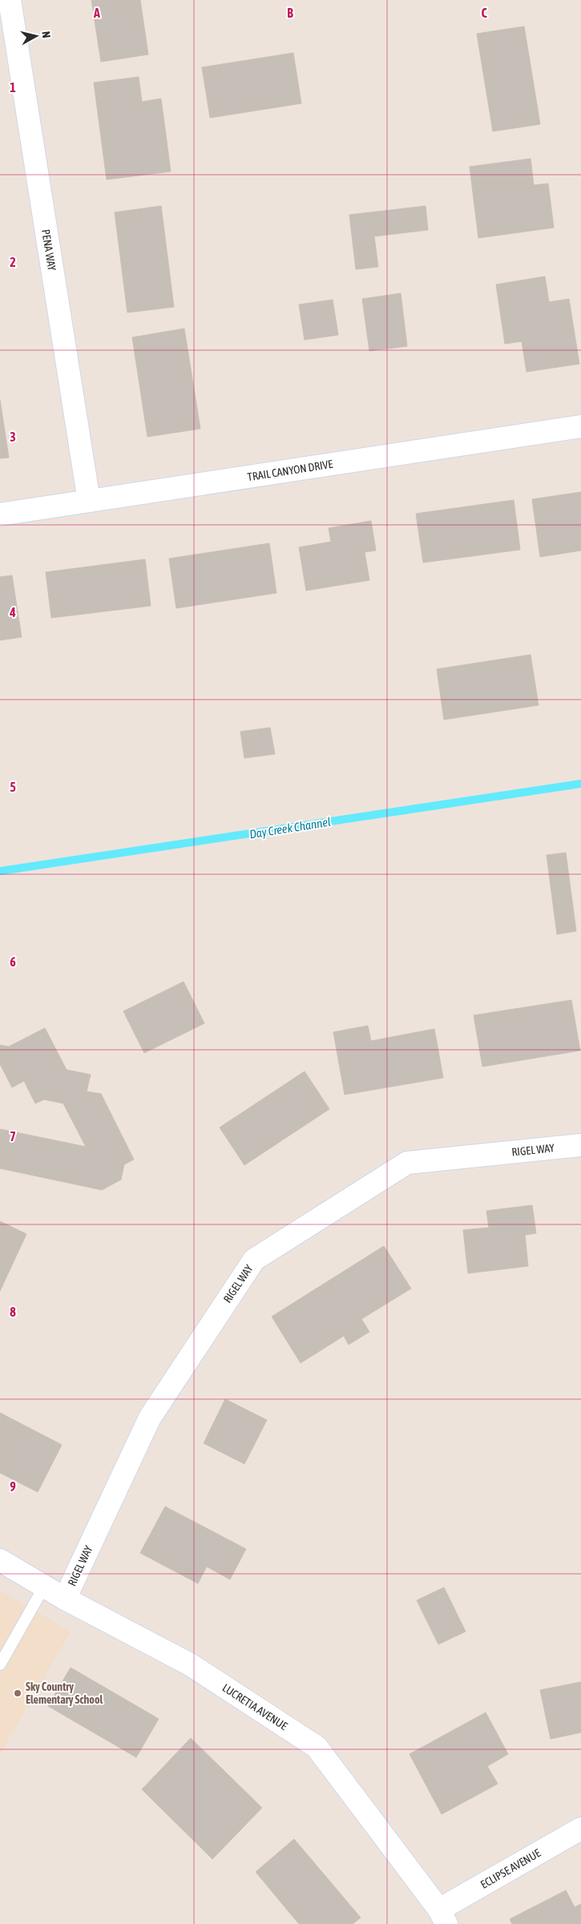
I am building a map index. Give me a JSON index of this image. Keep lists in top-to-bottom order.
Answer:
{
  "streets": {
    "street": [
      "PENA WAY",
      "TRAIL CANYON DRIVE",
      "RIGEL WAY",
      "LUCRETIA AVENUE",
      "ECLIPSE AVENUE"
    ]
  },
  "crossings": [
    ["PENA WAY", "TRAIL CANYON DRIVE"],
    ["RIGEL WAY", "LUCRETIA AVENUE"],
    ["LUCRETIA AVENUE", "ECLIPSE AVENUE"]
  ],
  "water": ["Day Creek Channel"],
  "places": ["Sky Country Elementary School"],
  "north": "right",
  "grid": {
    "columns": ["A", "B", "C"],
    "rows": [
      "1",
      "2",
      "3",
      "4",
      "5",
      "6",
      "7",
      "8",
      "9"
    ]
  }
}
